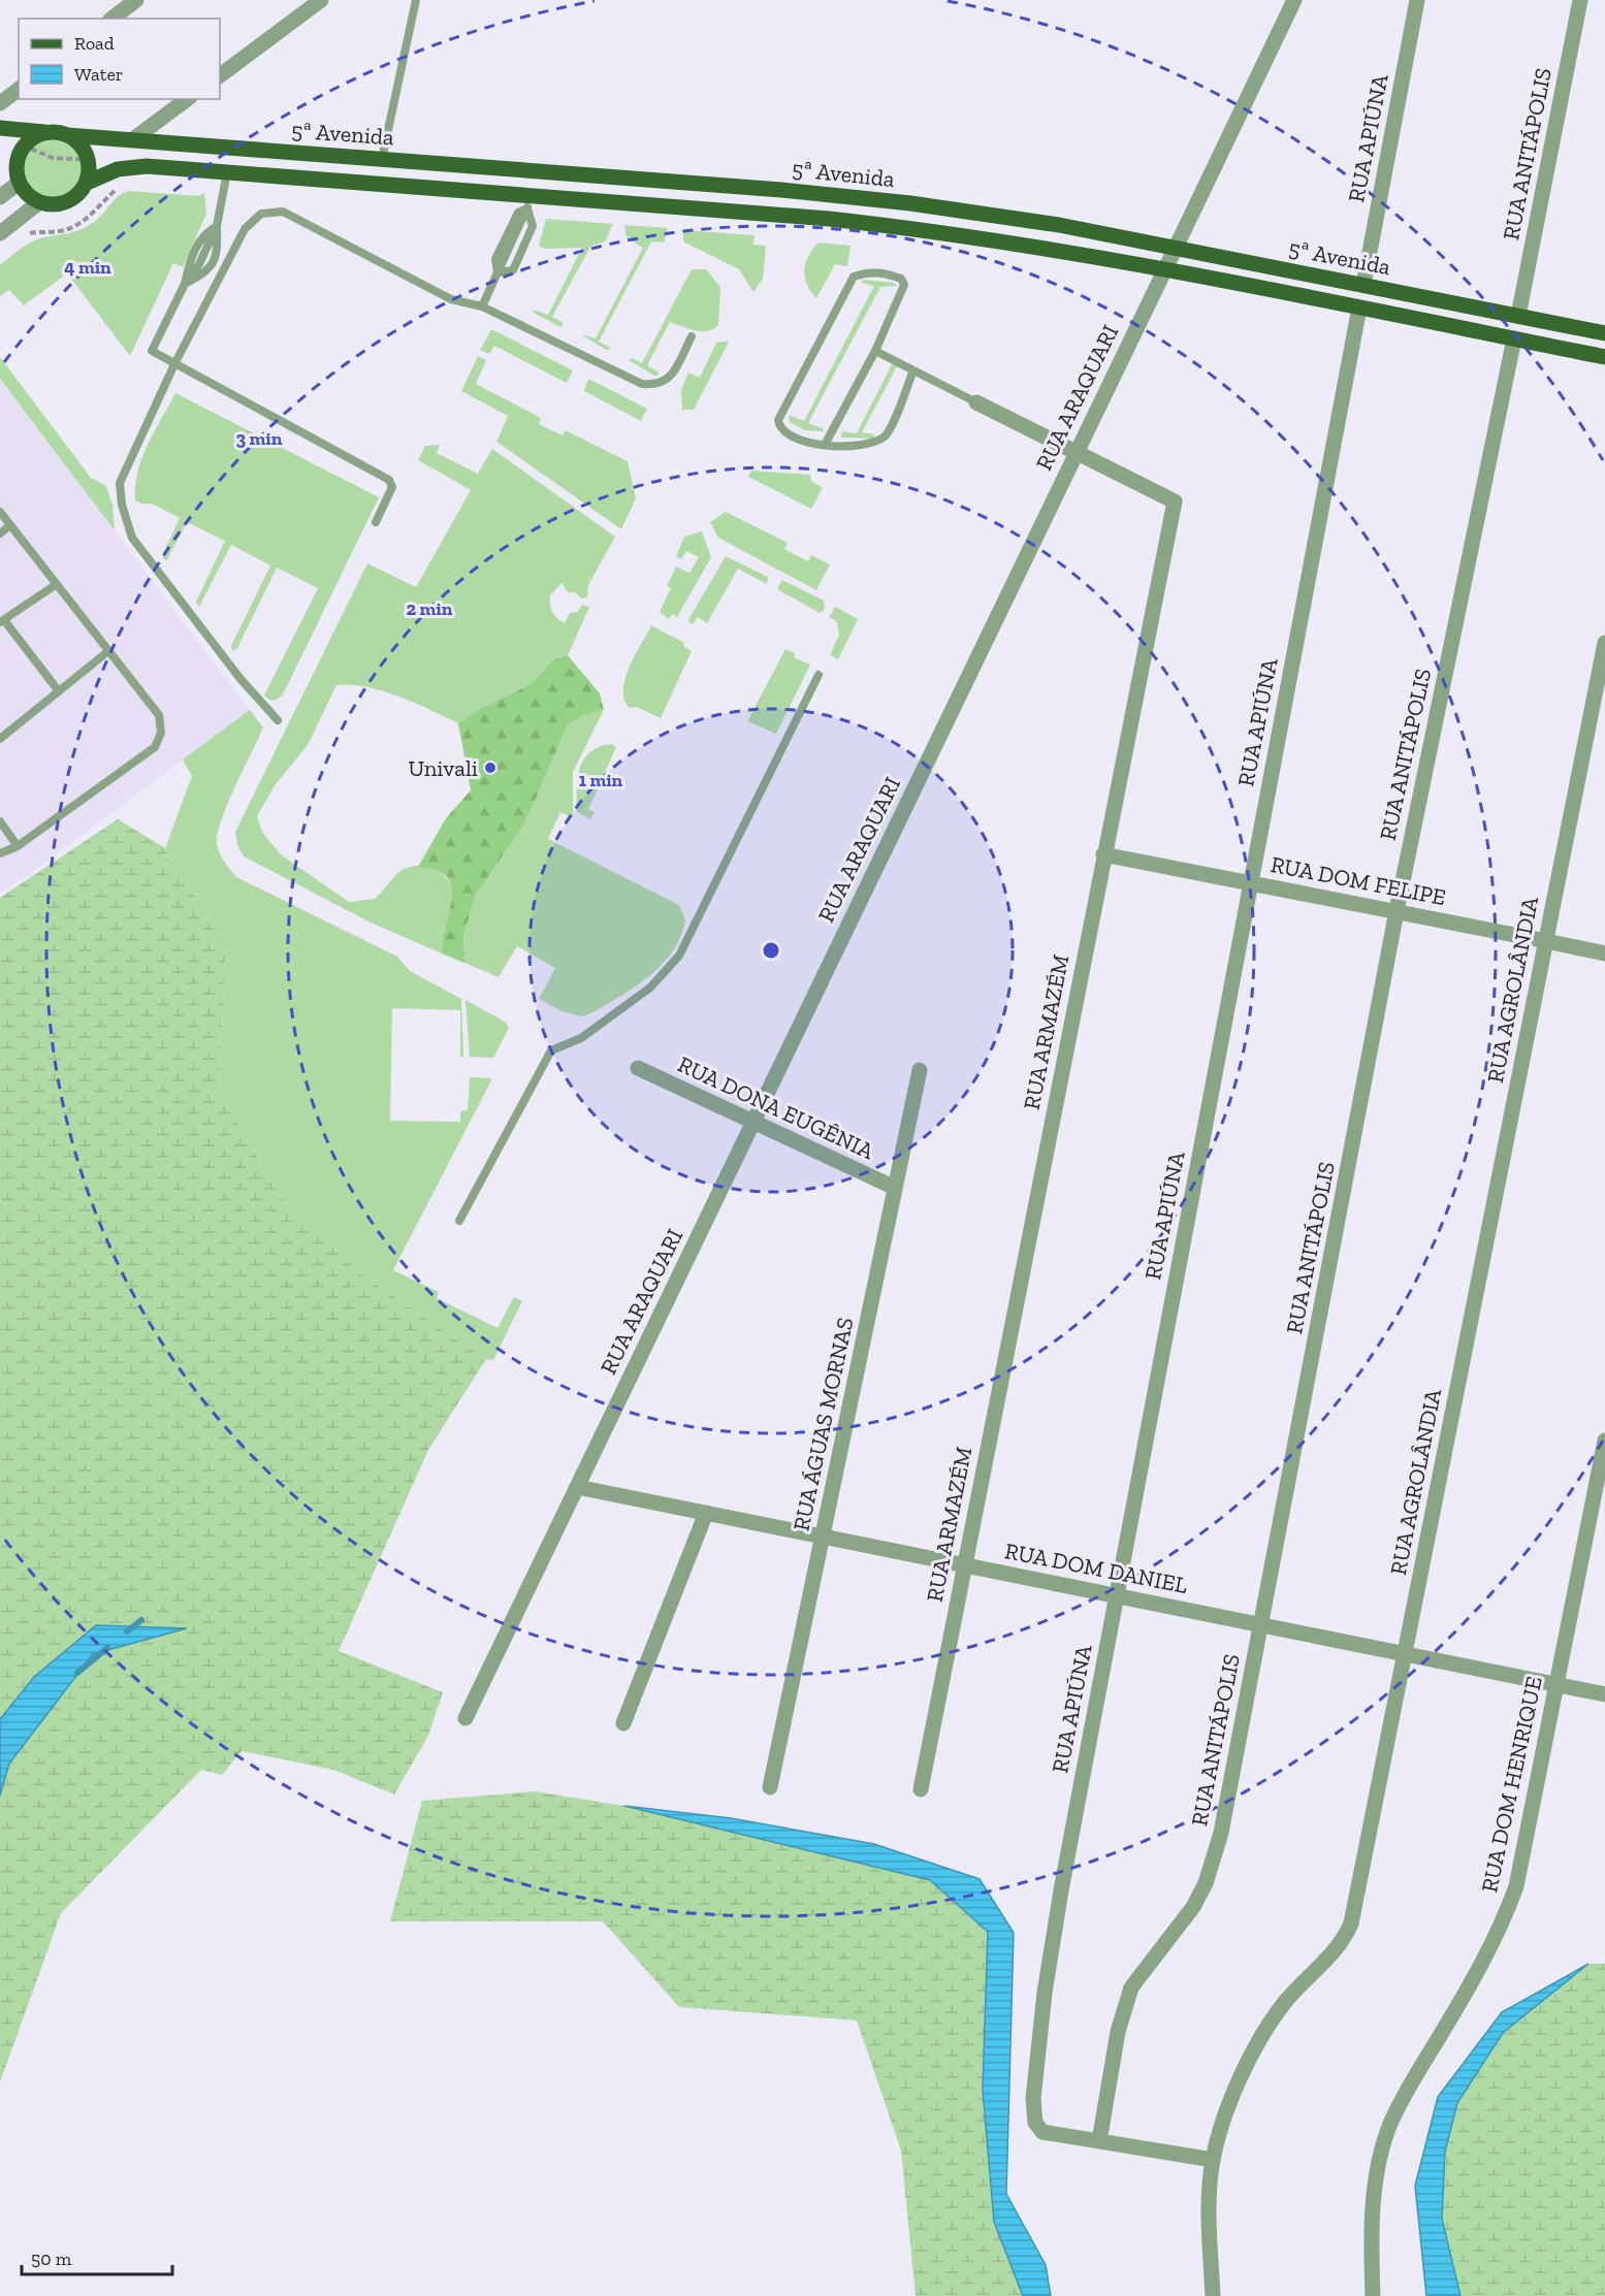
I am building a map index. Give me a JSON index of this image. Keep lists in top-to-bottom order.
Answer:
{
  "streets": {
    "main road": ["5ª Avenida"],
    "street": [
      "RUA APIÚNA",
      "RUA ANITÁPOLIS",
      "RUA ARAQUARI",
      "RUA DOM FELIPE",
      "RUA AGROLÂNDIA",
      "RUA ARMAZÉM",
      "RUA DONA EUGÊNIA",
      "RUA ÁGUAS MORNAS",
      "RUA DOM DANIEL",
      "RUA DOM HENRIQUE"
    ]
  },
  "crossings": [
    ["5ª Avenida", "RUA APIÚNA"],
    ["5ª Avenida", "RUA ANITÁPOLIS"],
    ["5ª Avenida", "RUA ARAQUARI"],
    ["RUA APIÚNA", "RUA ANITÁPOLIS"],
    ["RUA APIÚNA", "RUA DOM FELIPE"],
    ["RUA APIÚNA", "RUA DOM DANIEL"],
    ["RUA ANITÁPOLIS", "RUA DOM FELIPE"],
    ["RUA ANITÁPOLIS", "RUA DOM DANIEL"],
    ["RUA ARAQUARI", "RUA ARMAZÉM"],
    ["RUA ARAQUARI", "RUA DONA EUGÊNIA"],
    ["RUA ARAQUARI", "RUA DOM DANIEL"],
    ["RUA DOM FELIPE", "RUA AGROLÂNDIA"],
    ["RUA DOM FELIPE", "RUA ARMAZÉM"],
    ["RUA AGROLÂNDIA", "RUA DOM DANIEL"],
    ["RUA ARMAZÉM", "RUA DOM DANIEL"],
    ["RUA DONA EUGÊNIA", "RUA ÁGUAS MORNAS"],
    ["RUA ÁGUAS MORNAS", "RUA DOM DANIEL"],
    ["RUA DOM DANIEL", "RUA DOM HENRIQUE"]
  ],
  "places": ["Univali"],
  "legend": ["Road", "Water"],
  "scale_bar": "50 m",
  "rings": [
    "4 min",
    "3 min",
    "2 min",
    "1 min"
  ]
}
